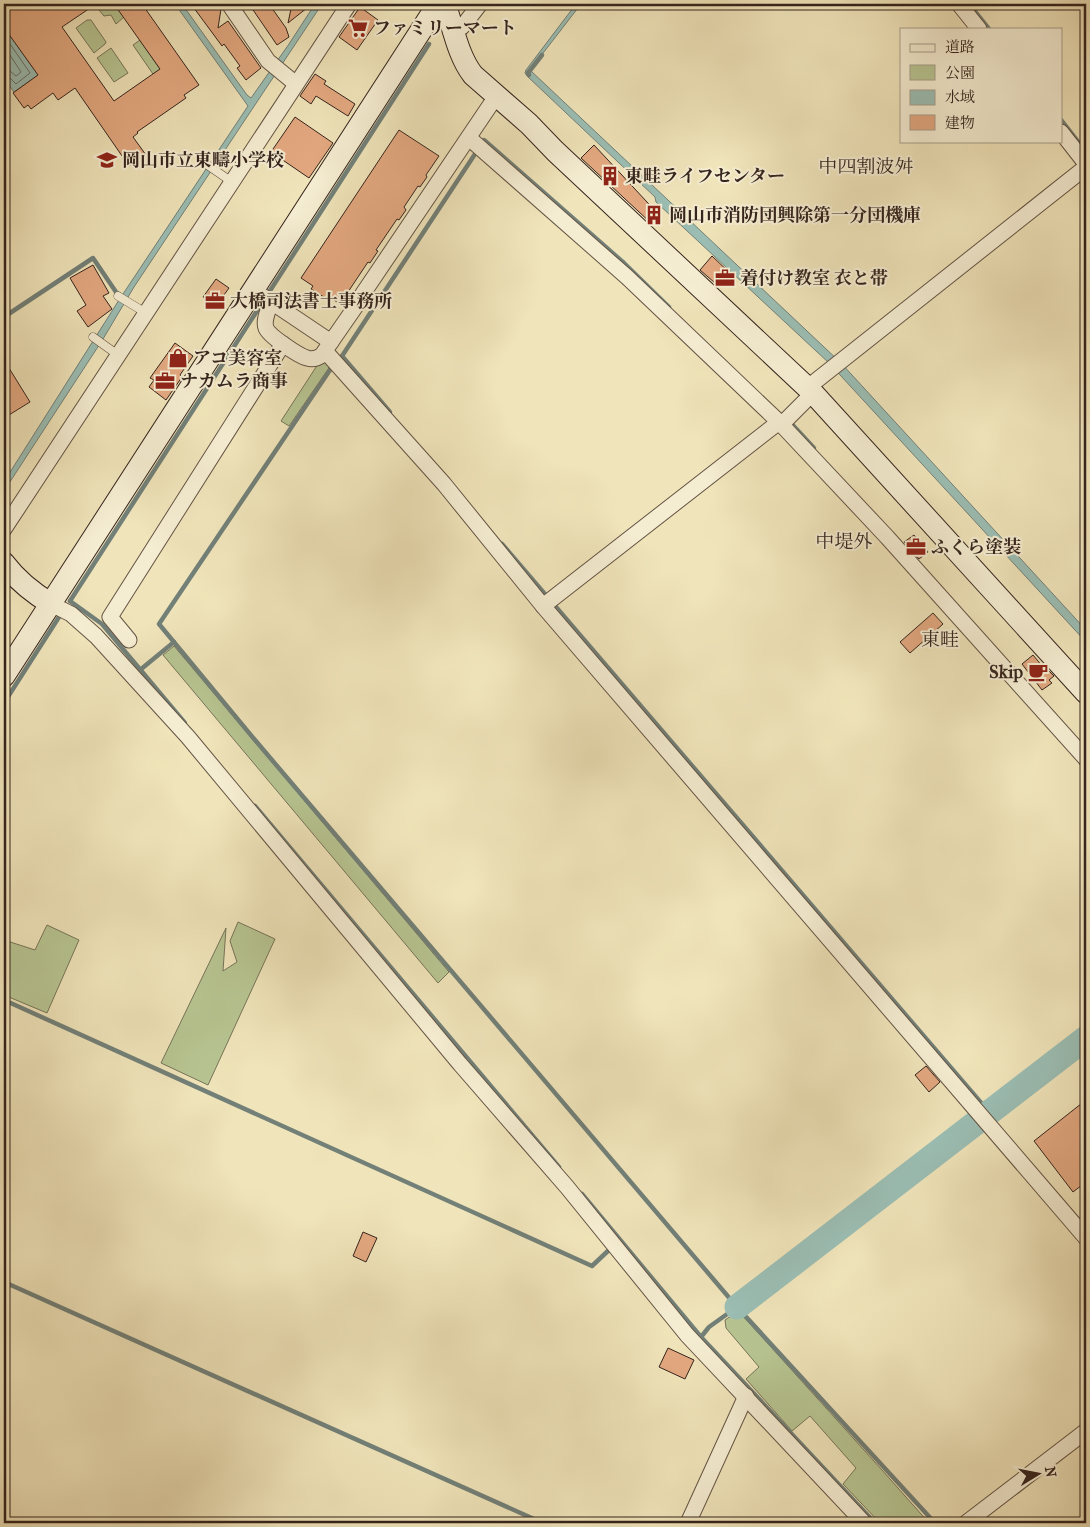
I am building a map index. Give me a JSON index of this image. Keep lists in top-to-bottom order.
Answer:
{
  "districts": ["中四割波舛", "中堤外", "東畦"],
  "places": {
    "supermarket": ["ファミリーマート"],
    "school or university": ["岡山市立東疇小学校"],
    "building": ["東畦ライフセンター", "岡山市消防団興除第一分団機庫"],
    "office": [
      "着付け教室 衣と帯",
      "大橋司法書士事務所",
      "ナカムラ商事",
      "ふくら塗装"
    ],
    "shop": ["アコ美容室"],
    "cafe": ["Skip"]
  },
  "legend": [
    "道路",
    "公園",
    "水域",
    "建物"
  ],
  "north": "right"
}
